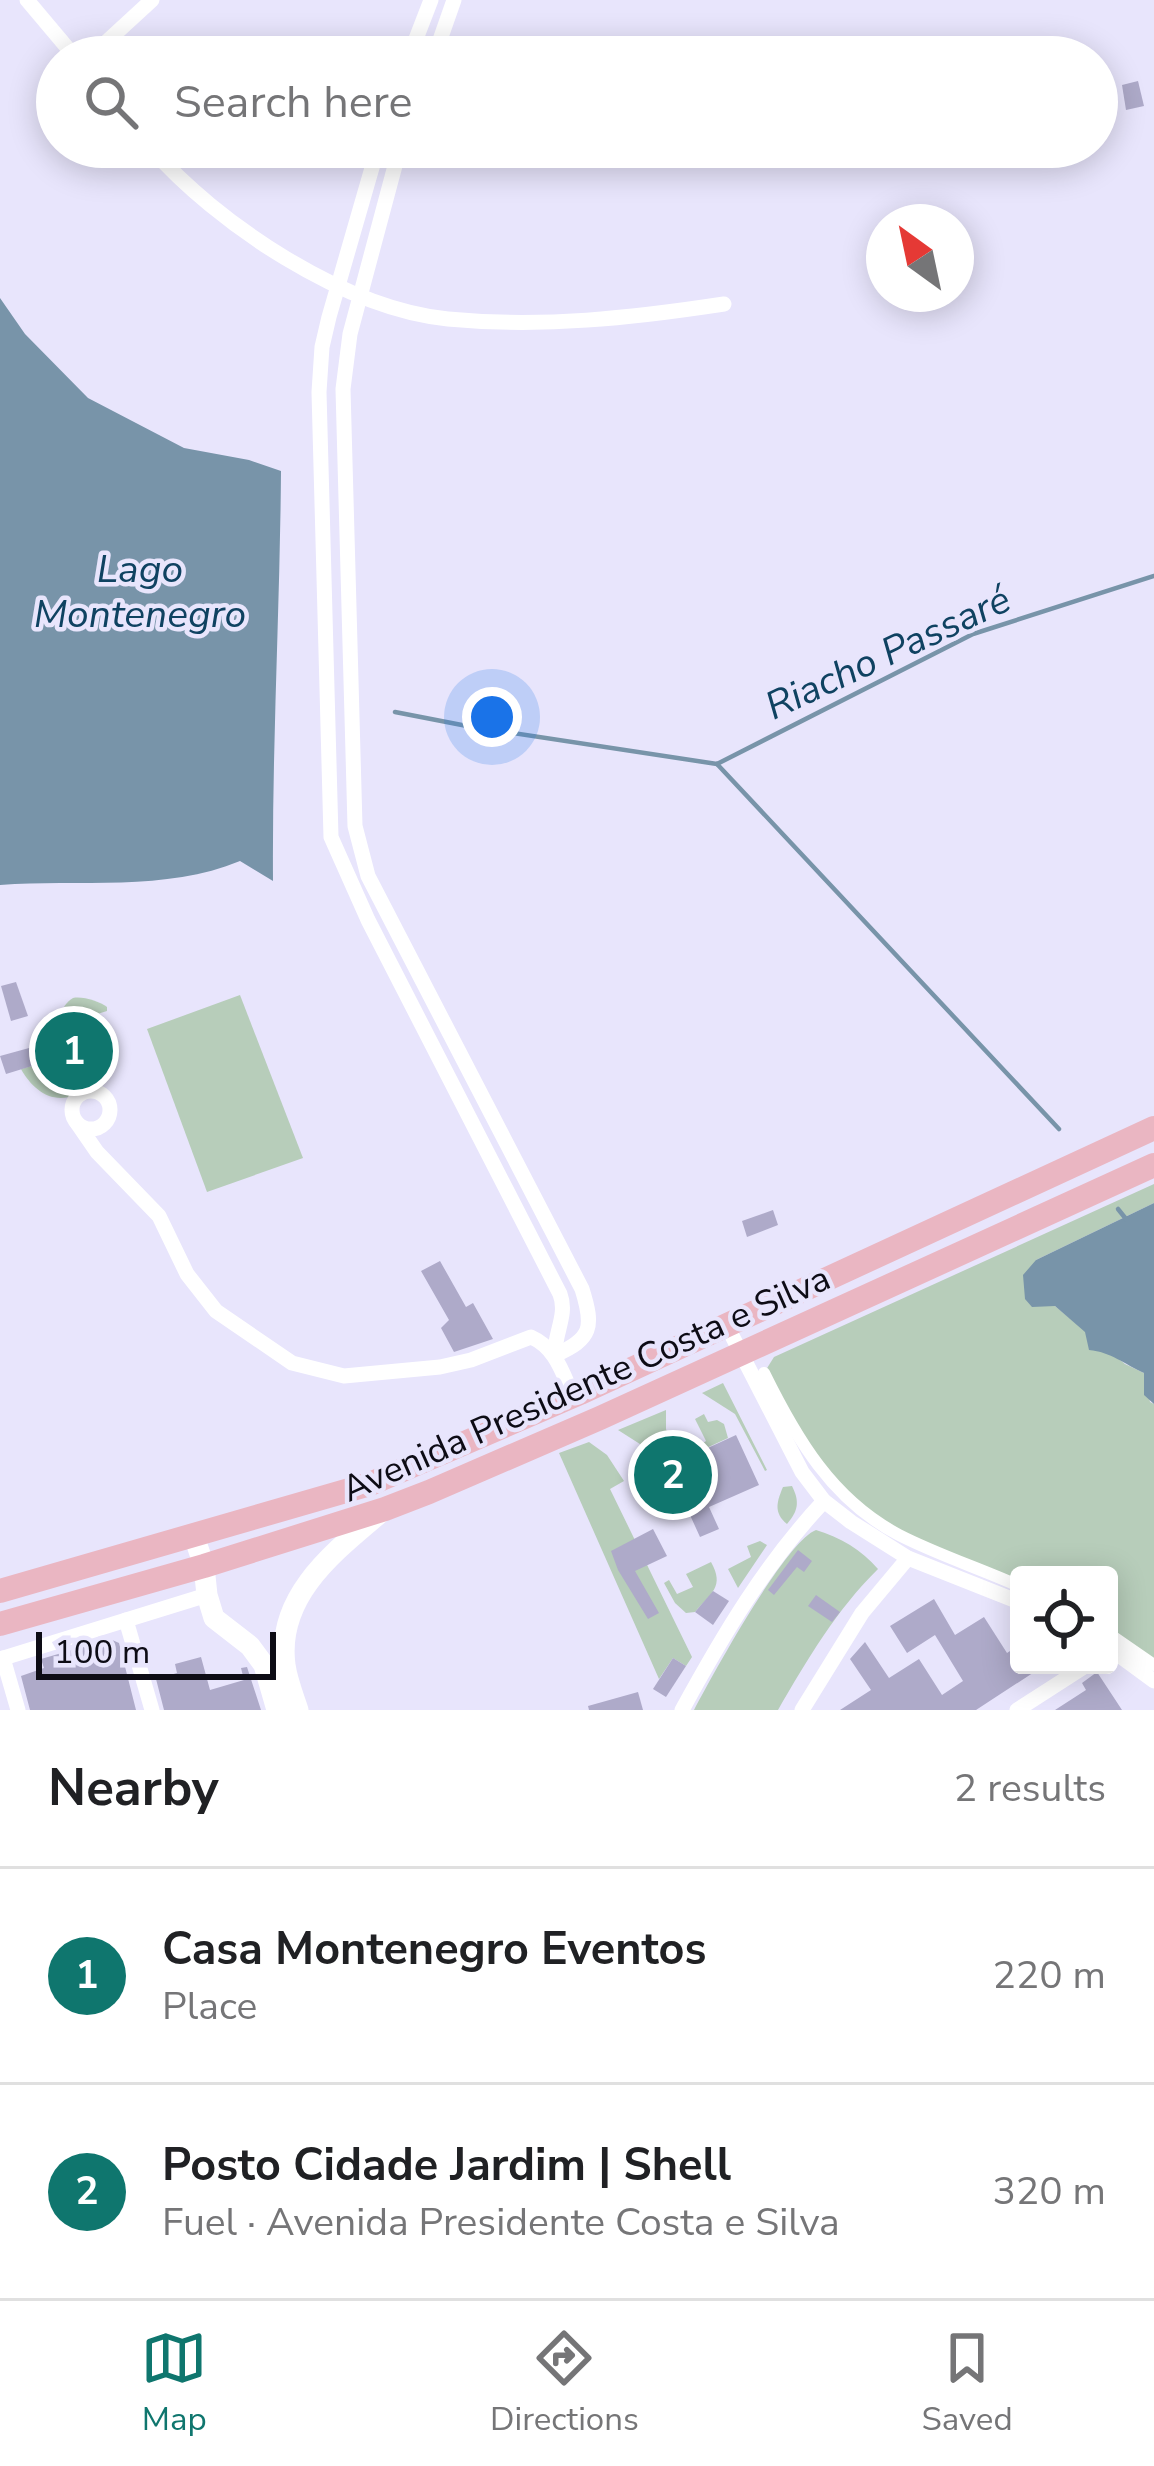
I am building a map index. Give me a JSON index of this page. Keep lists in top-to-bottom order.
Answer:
{
  "streets": {
    "main road": ["Avenida Presidente Costa e Silva"]
  },
  "water": ["Lago Montenegro", "Riacho Passaré"],
  "scale_bar": "100 m",
  "north": "top left",
  "page": {
    "search": "Search here",
    "pins": ["1", "2"],
    "scale": "100 m",
    "heading": ["Nearby", "2 results"],
    "list": [
      {
        "mark": "1",
        "name": "Casa Montenegro Eventos",
        "note": "Place",
        "value": "220 m"
      },
      {
        "mark": "2",
        "name": "Posto Cidade Jardim | Shell",
        "note": "Fuel · Avenida Presidente Costa e Silva",
        "value": "320 m"
      }
    ],
    "nav": ["Map", "Directions", "Saved"]
  }
}
